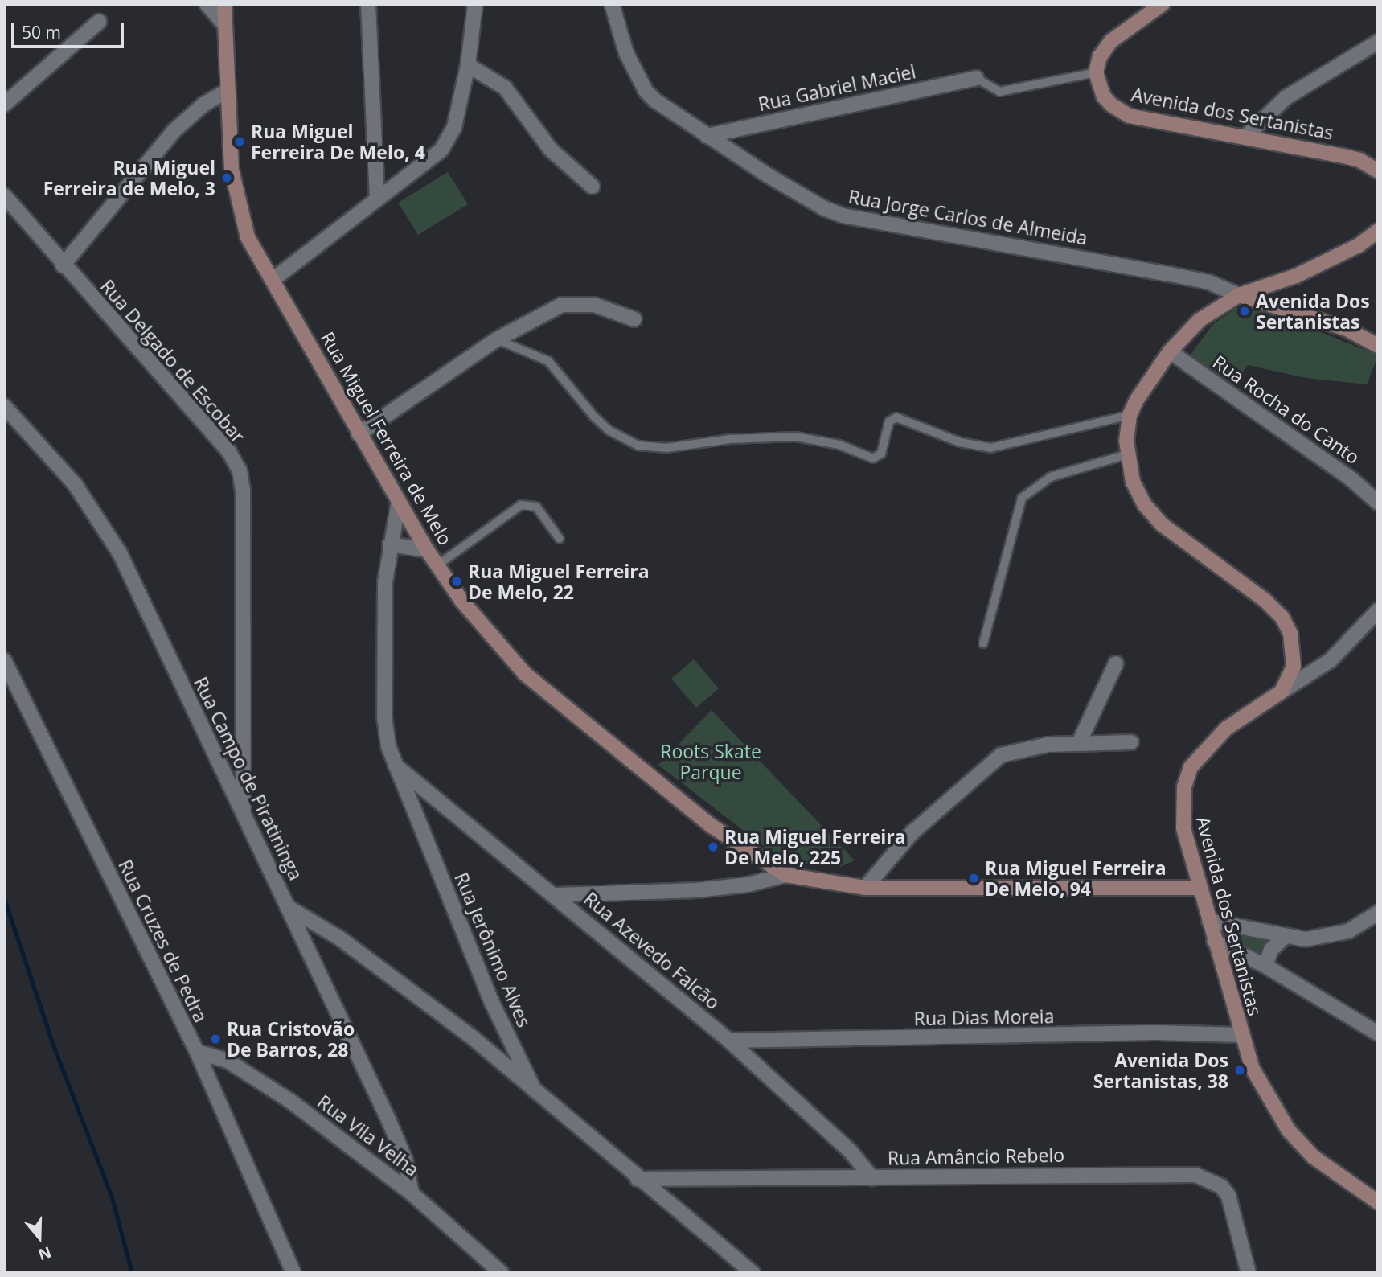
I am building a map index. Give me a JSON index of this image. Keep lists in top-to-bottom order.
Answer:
{
  "streets": {
    "main road": ["Avenida dos Sertanistas", "Rua Miguel Ferreira de Melo"],
    "street": [
      "Rua Gabriel Maciel",
      "Rua Jorge Carlos de Almeida",
      "Rua Delgado de Escobar",
      "Rua Rocha do Canto",
      "Rua Campo de Piratininga",
      "Rua Cruzes de Pedra",
      "Rua Jerônimo Alves",
      "Rua Azevedo Falcão",
      "Rua Dias Moreia",
      "Rua Vila Velha",
      "Rua Amâncio Rebelo"
    ]
  },
  "crossings": [
    ["Rua Gabriel Maciel", "Rua Jorge Carlos de Almeida"],
    ["Avenida dos Sertanistas", "Rua Miguel Ferreira de Melo"],
    ["Avenida dos Sertanistas", "Rua Dias Moreia"],
    ["Rua Delgado de Escobar", "Rua Campo de Piratininga"],
    ["Rua Miguel Ferreira de Melo", "Rua Jerônimo Alves"],
    ["Rua Campo de Piratininga", "Rua Vila Velha"],
    ["Rua Cruzes de Pedra", "Rua Vila Velha"],
    ["Rua Jerônimo Alves", "Rua Azevedo Falcão"],
    ["Rua Jerônimo Alves", "Rua Amâncio Rebelo"],
    ["Rua Azevedo Falcão", "Rua Dias Moreia"],
    ["Rua Azevedo Falcão", "Rua Amâncio Rebelo"]
  ],
  "parks": ["Roots Skate Parque"],
  "places": [
    "Rua Miguel Ferreira De Melo, 4",
    "Rua Miguel Ferreira de Melo, 3",
    "Avenida Dos Sertanistas",
    "Rua Miguel Ferreira De Melo, 22",
    "Rua Miguel Ferreira De Melo, 225",
    "Rua Miguel Ferreira De Melo, 94",
    "Rua Cristovão De Barros, 28",
    "Avenida Dos Sertanistas, 38"
  ],
  "scale_bar": "50 m",
  "north": "bottom"
}
